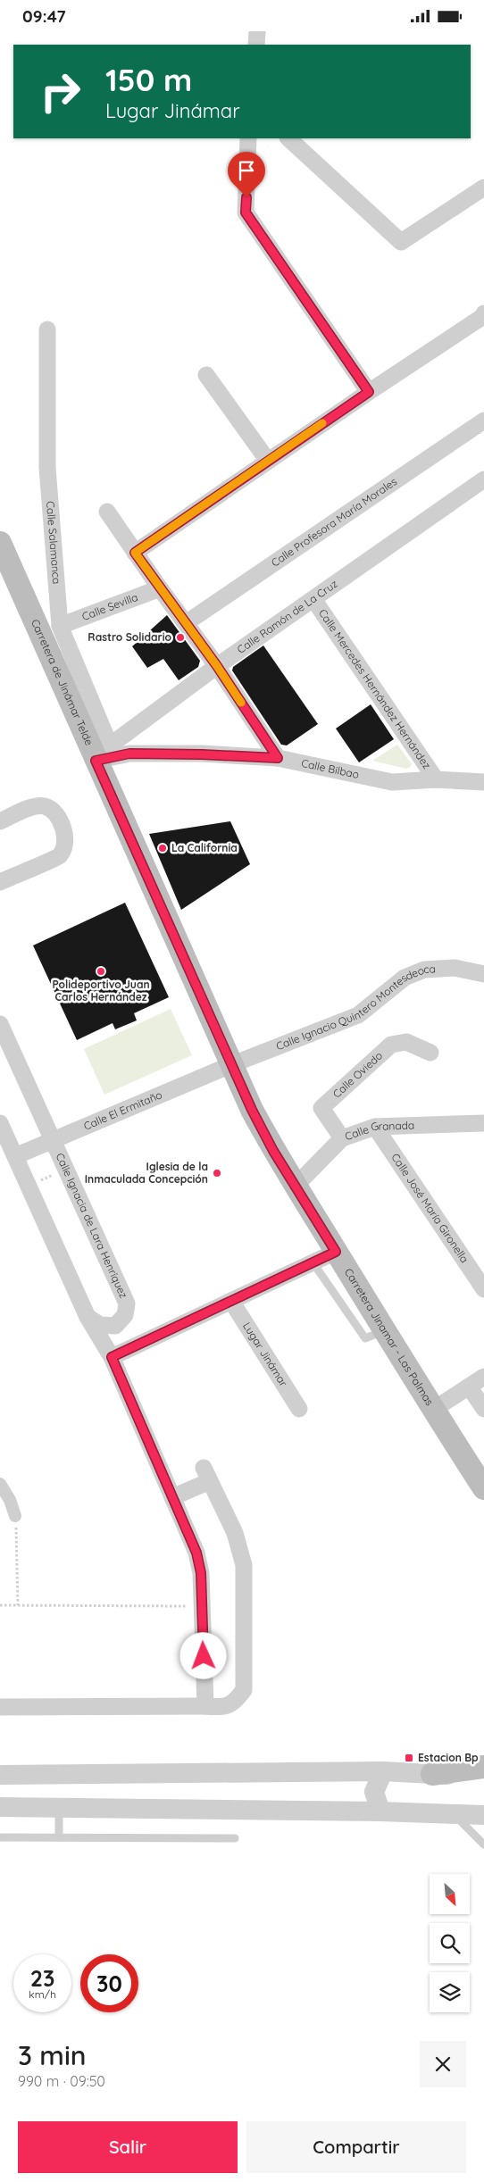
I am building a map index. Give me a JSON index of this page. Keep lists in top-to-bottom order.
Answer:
{
  "streets": {
    "main road": ["Carretera de Jinámar Telde", "Carretera Jinamar - Las Palmas"],
    "street": [
      "Calle Profesora María Morales",
      "Calle Salamanca",
      "Calle Sevilla",
      "Calle Ramón de La Cruz",
      "Calle Mercedes Hernández Hernández",
      "Calle Bilbao",
      "Calle Ignacio Quintero Montesdeoca",
      "Calle Oviedo",
      "Calle El Ermitaño",
      "Calle Granada",
      "Calle José María Gironella",
      "Calle Ignacia de Lara Henríquez",
      "Lugar Jinámar"
    ]
  },
  "crossings": [
    ["Calle Salamanca", "Calle Sevilla"],
    ["Calle Salamanca", "Calle Ramón de La Cruz"],
    ["Calle Salamanca", "Carretera de Jinámar Telde"],
    ["Calle Salamanca", "Calle Bilbao"],
    ["Calle Ramón de La Cruz", "Carretera de Jinámar Telde"],
    ["Calle Ramón de La Cruz", "Calle Mercedes Hernández Hernández"],
    ["Calle Ramón de La Cruz", "Calle Bilbao"],
    ["Carretera de Jinámar Telde", "Calle Bilbao"],
    ["Carretera de Jinámar Telde", "Calle Ignacio Quintero Montesdeoca"],
    ["Carretera de Jinámar Telde", "Calle El Ermitaño"],
    ["Carretera de Jinámar Telde", "Calle Granada"],
    ["Carretera de Jinámar Telde", "Carretera Jinamar - Las Palmas"],
    ["Calle Mercedes Hernández Hernández", "Calle Bilbao"],
    ["Calle Ignacio Quintero Montesdeoca", "Calle El Ermitaño"],
    ["Calle Oviedo", "Calle Granada"],
    ["Calle El Ermitaño", "Calle Ignacia de Lara Henríquez"],
    ["Calle Granada", "Calle José María Gironella"],
    ["Calle Granada", "Carretera Jinamar - Las Palmas"]
  ],
  "places": {
    "other": [
      "Rastro Solidario",
      "La California",
      "Polideportivo Juan Carlos Hernández",
      "Iglesia de la Inmaculada Concepción"
    ],
    "transit": ["Estacion Bp"]
  },
  "north": "bottom right",
  "page": {
    "status": "09:47",
    "turn": ["150 m", "Lugar Jinámar"],
    "speed": "23 km/h",
    "limit": "30",
    "heading": ["3 min", "990 m · 09:50"],
    "buttons": ["Salir", "Compartir"]
  }
}
